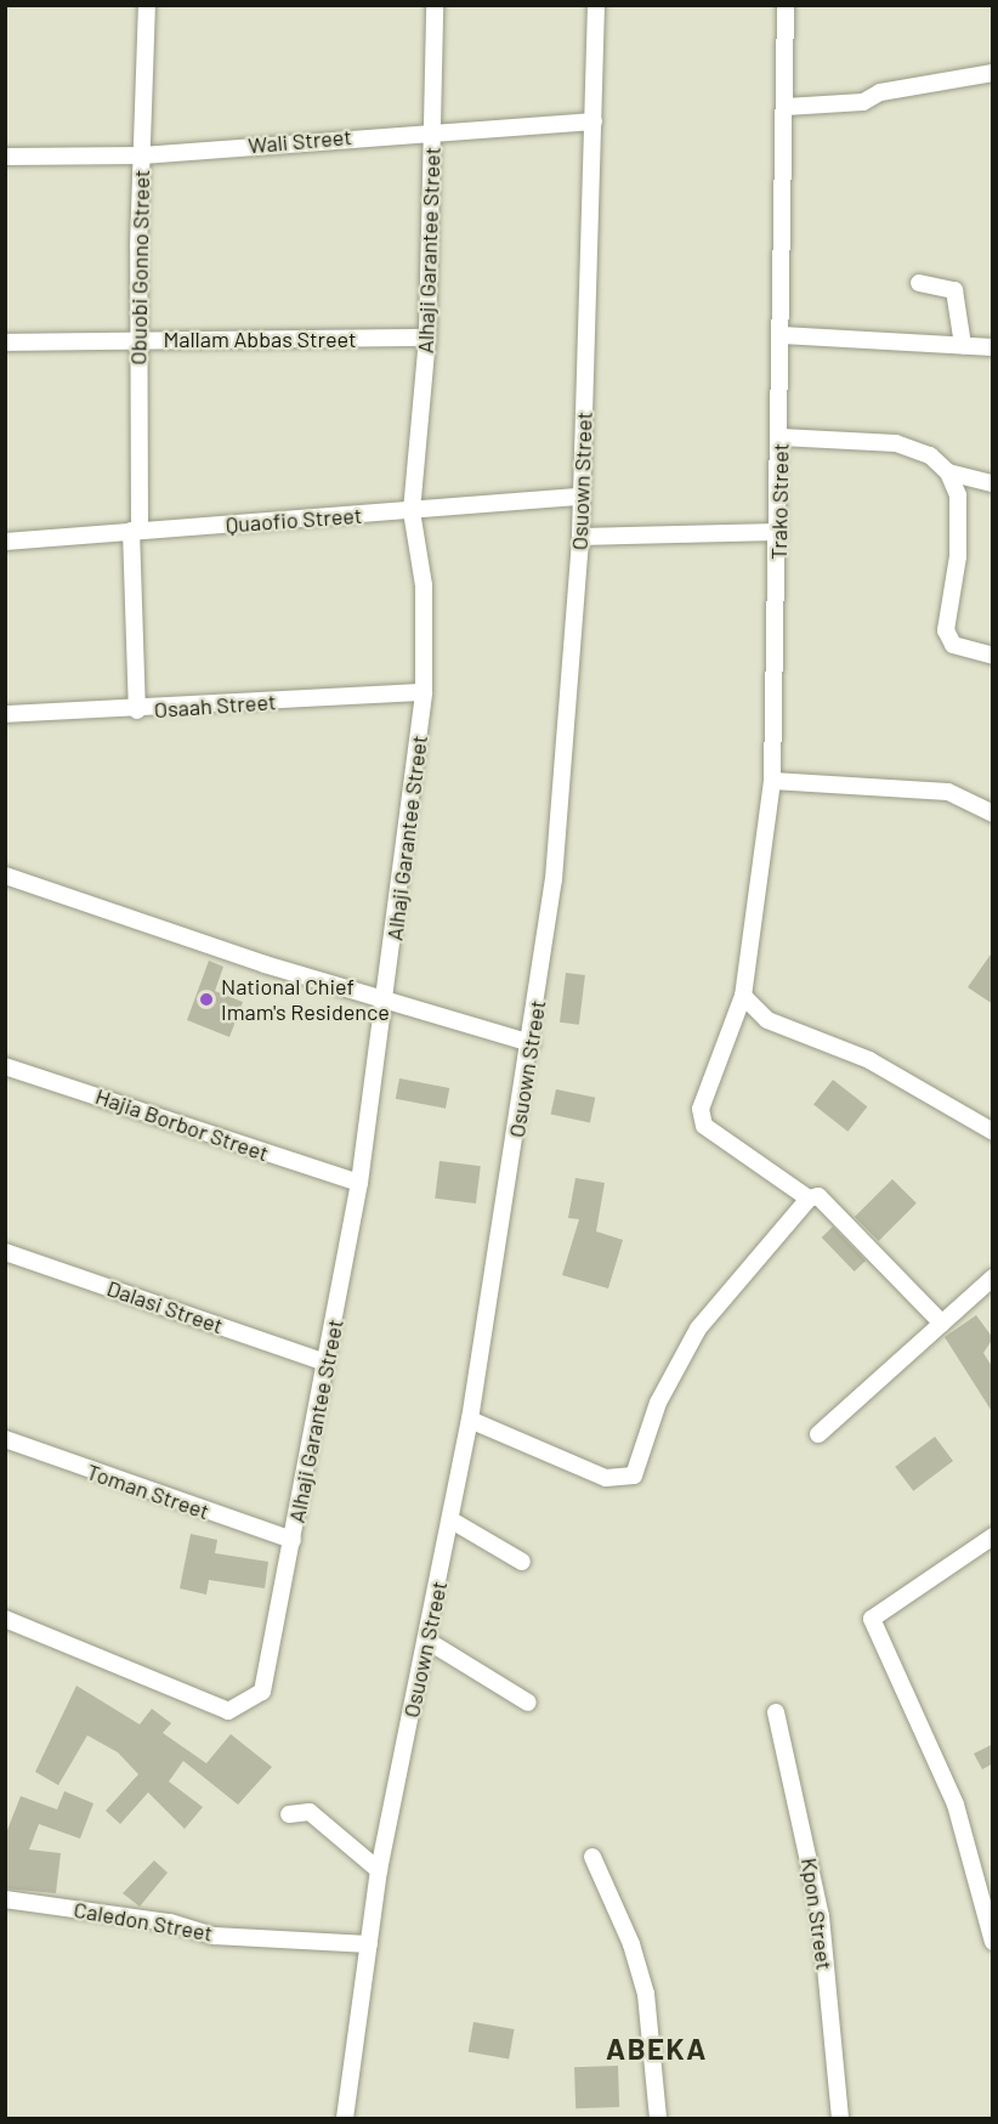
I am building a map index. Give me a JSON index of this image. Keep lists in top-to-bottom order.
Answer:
{
  "streets": {
    "street": [
      "Wali Street",
      "Alhaji Garantee Street",
      "Obuobi Gonno Street",
      "Mallam Abbas Street",
      "Osuown Street",
      "Trako Street",
      "Quaofio Street",
      "Osaah Street",
      "Hajia Borbor Street",
      "Dalasi Street",
      "Toman Street",
      "Kpon Street",
      "Caledon Street"
    ]
  },
  "crossings": [
    ["Wali Street", "Alhaji Garantee Street"],
    ["Wali Street", "Obuobi Gonno Street"],
    ["Wali Street", "Osuown Street"],
    ["Alhaji Garantee Street", "Mallam Abbas Street"],
    ["Alhaji Garantee Street", "Quaofio Street"],
    ["Alhaji Garantee Street", "Osaah Street"],
    ["Alhaji Garantee Street", "Hajia Borbor Street"],
    ["Alhaji Garantee Street", "Dalasi Street"],
    ["Alhaji Garantee Street", "Toman Street"],
    ["Obuobi Gonno Street", "Mallam Abbas Street"],
    ["Obuobi Gonno Street", "Quaofio Street"],
    ["Obuobi Gonno Street", "Osaah Street"],
    ["Osuown Street", "Quaofio Street"],
    ["Osuown Street", "Caledon Street"]
  ],
  "districts": ["ABEKA"],
  "places": ["National Chief Imam's Residence"]
}
